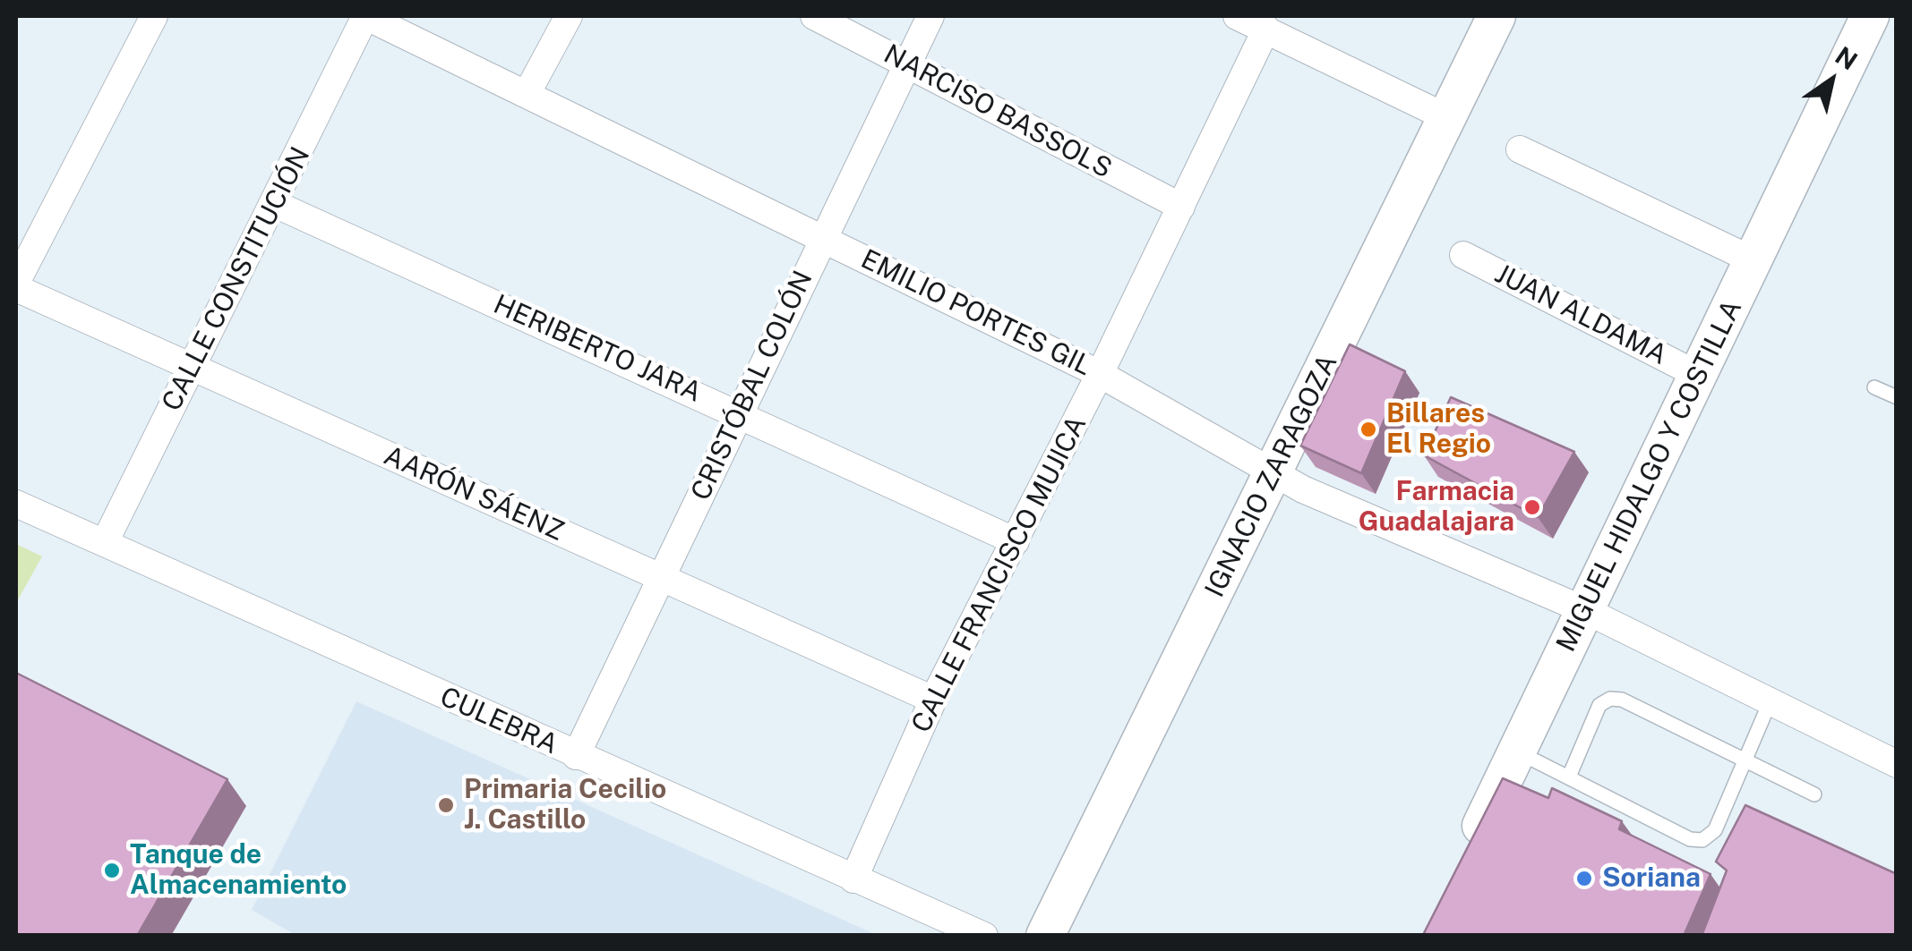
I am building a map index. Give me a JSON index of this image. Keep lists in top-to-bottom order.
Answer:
{
  "streets": {
    "main road": ["IGNACIO ZARAGOZA", "MIGUEL HIDALGO Y COSTILLA"],
    "street": [
      "NARCISO BASSOLS",
      "CALLE CONSTITUCIÓN",
      "EMILIO PORTES GIL",
      "JUAN ALDAMA",
      "HERIBERTO JARA",
      "CRISTÓBAL COLÓN",
      "AARÓN SÁENZ",
      "CALLE FRANCISCO MUJICA",
      "CULEBRA"
    ]
  },
  "crossings": [
    ["NARCISO BASSOLS", "CRISTÓBAL COLÓN"],
    ["NARCISO BASSOLS", "CALLE FRANCISCO MUJICA"],
    ["CALLE CONSTITUCIÓN", "EMILIO PORTES GIL"],
    ["CALLE CONSTITUCIÓN", "HERIBERTO JARA"],
    ["CALLE CONSTITUCIÓN", "AARÓN SÁENZ"],
    ["CALLE CONSTITUCIÓN", "CULEBRA"],
    ["EMILIO PORTES GIL", "CRISTÓBAL COLÓN"],
    ["EMILIO PORTES GIL", "IGNACIO ZARAGOZA"],
    ["EMILIO PORTES GIL", "MIGUEL HIDALGO Y COSTILLA"],
    ["EMILIO PORTES GIL", "CALLE FRANCISCO MUJICA"],
    ["JUAN ALDAMA", "MIGUEL HIDALGO Y COSTILLA"],
    ["HERIBERTO JARA", "CRISTÓBAL COLÓN"],
    ["HERIBERTO JARA", "CALLE FRANCISCO MUJICA"],
    ["CRISTÓBAL COLÓN", "AARÓN SÁENZ"],
    ["CRISTÓBAL COLÓN", "CULEBRA"],
    ["AARÓN SÁENZ", "CALLE FRANCISCO MUJICA"],
    ["CALLE FRANCISCO MUJICA", "CULEBRA"]
  ],
  "places": [
    "Billares El Regio",
    "Farmacia Guadalajara",
    "Primaria Cecilio J. Castillo",
    "Tanque de Almacenamiento",
    "Soriana"
  ],
  "north": "top right"
}
